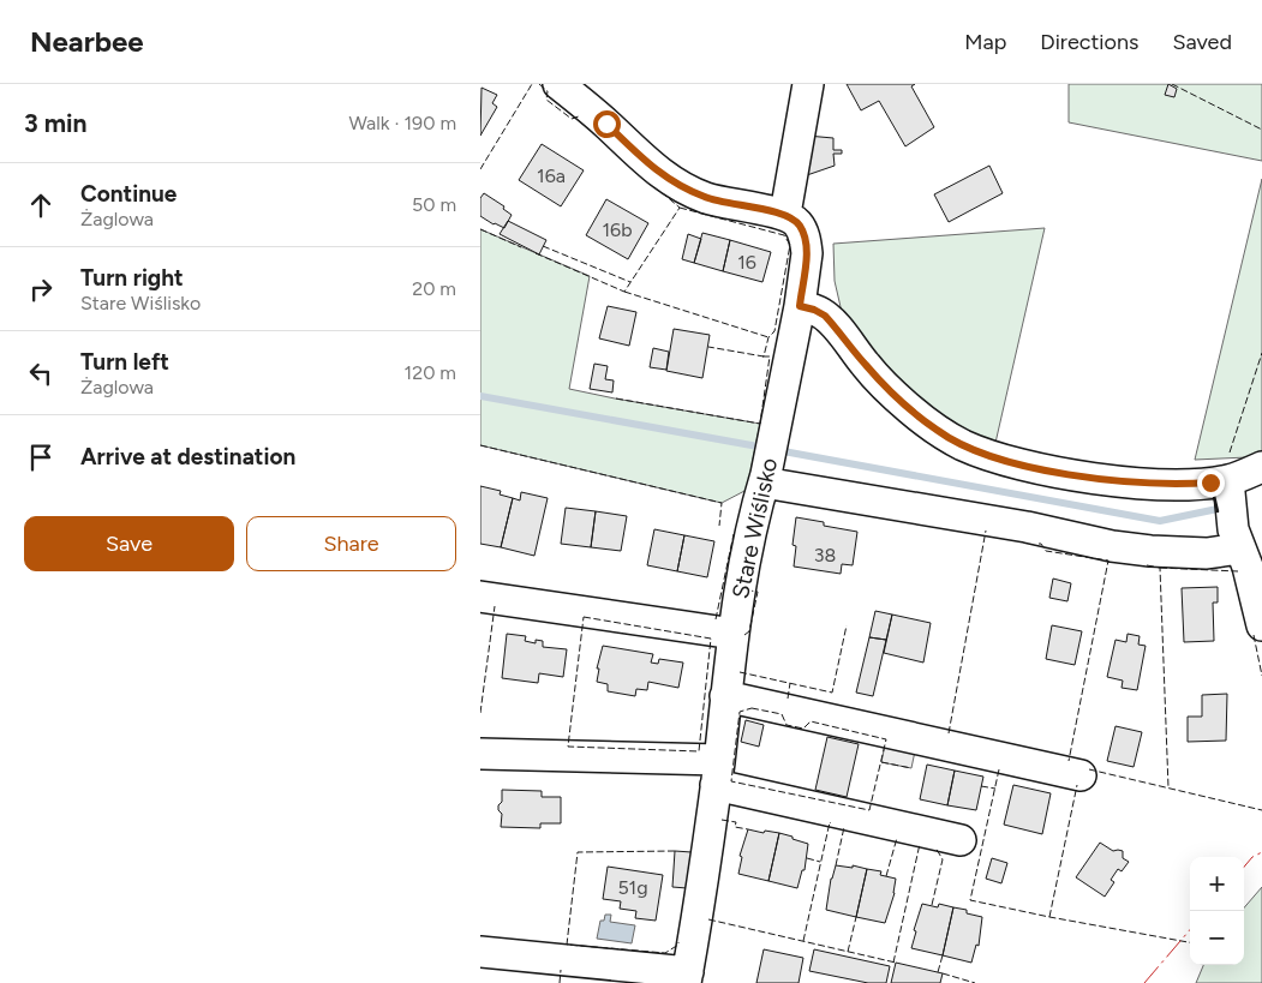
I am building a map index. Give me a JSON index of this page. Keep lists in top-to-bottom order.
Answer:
{
  "streets": {
    "street": ["Stare Wiślisko"]
  },
  "house_numbers": [
    "16a",
    "16b",
    "16",
    "38",
    "51g"
  ],
  "page": {
    "header": "Nearbee",
    "nav": ["Map", "Directions", "Saved"],
    "heading": ["3 min", "Walk · 190 m"],
    "list": [
      ["Continue", "Żaglowa", "50 m"],
      ["Turn right", "Stare Wiślisko", "20 m"],
      ["Turn left", "Żaglowa", "120 m"],
      "Arrive at destination"
    ],
    "buttons": ["Save", "Share"],
    "map_buttons": ["+", "−"]
  }
}
